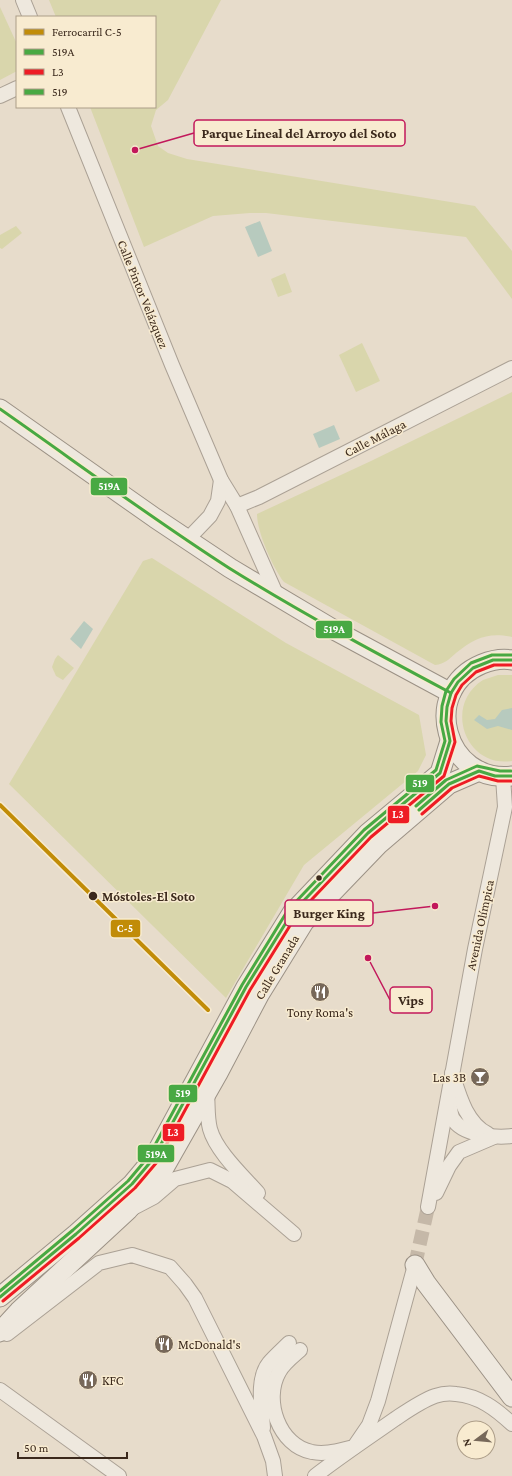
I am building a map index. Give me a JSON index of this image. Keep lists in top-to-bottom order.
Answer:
{
  "streets": {
    "street": [
      "Calle Pintor Velázquez",
      "Calle Málaga",
      "Avenida Olímpica",
      "Calle Granada"
    ]
  },
  "crossings": [
    ["Calle Pintor Velázquez", "Calle Málaga"]
  ],
  "places": {
    "other": [
      "Parque Lineal del Arroyo del Soto",
      "Móstoles-El Soto",
      "Burger King",
      "Vips"
    ],
    "restaurant": ["Tony Roma's", "McDonald's", "KFC"],
    "bar": ["Las 3B"]
  },
  "lines": [
    "transit line 519A",
    "transit line 519",
    "transit line L3",
    "rail line C-5"
  ],
  "legend": [
    "Ferrocarril C-5",
    "519A",
    "L3",
    "519"
  ],
  "scale_bar": "50 m",
  "north": "left"
}
